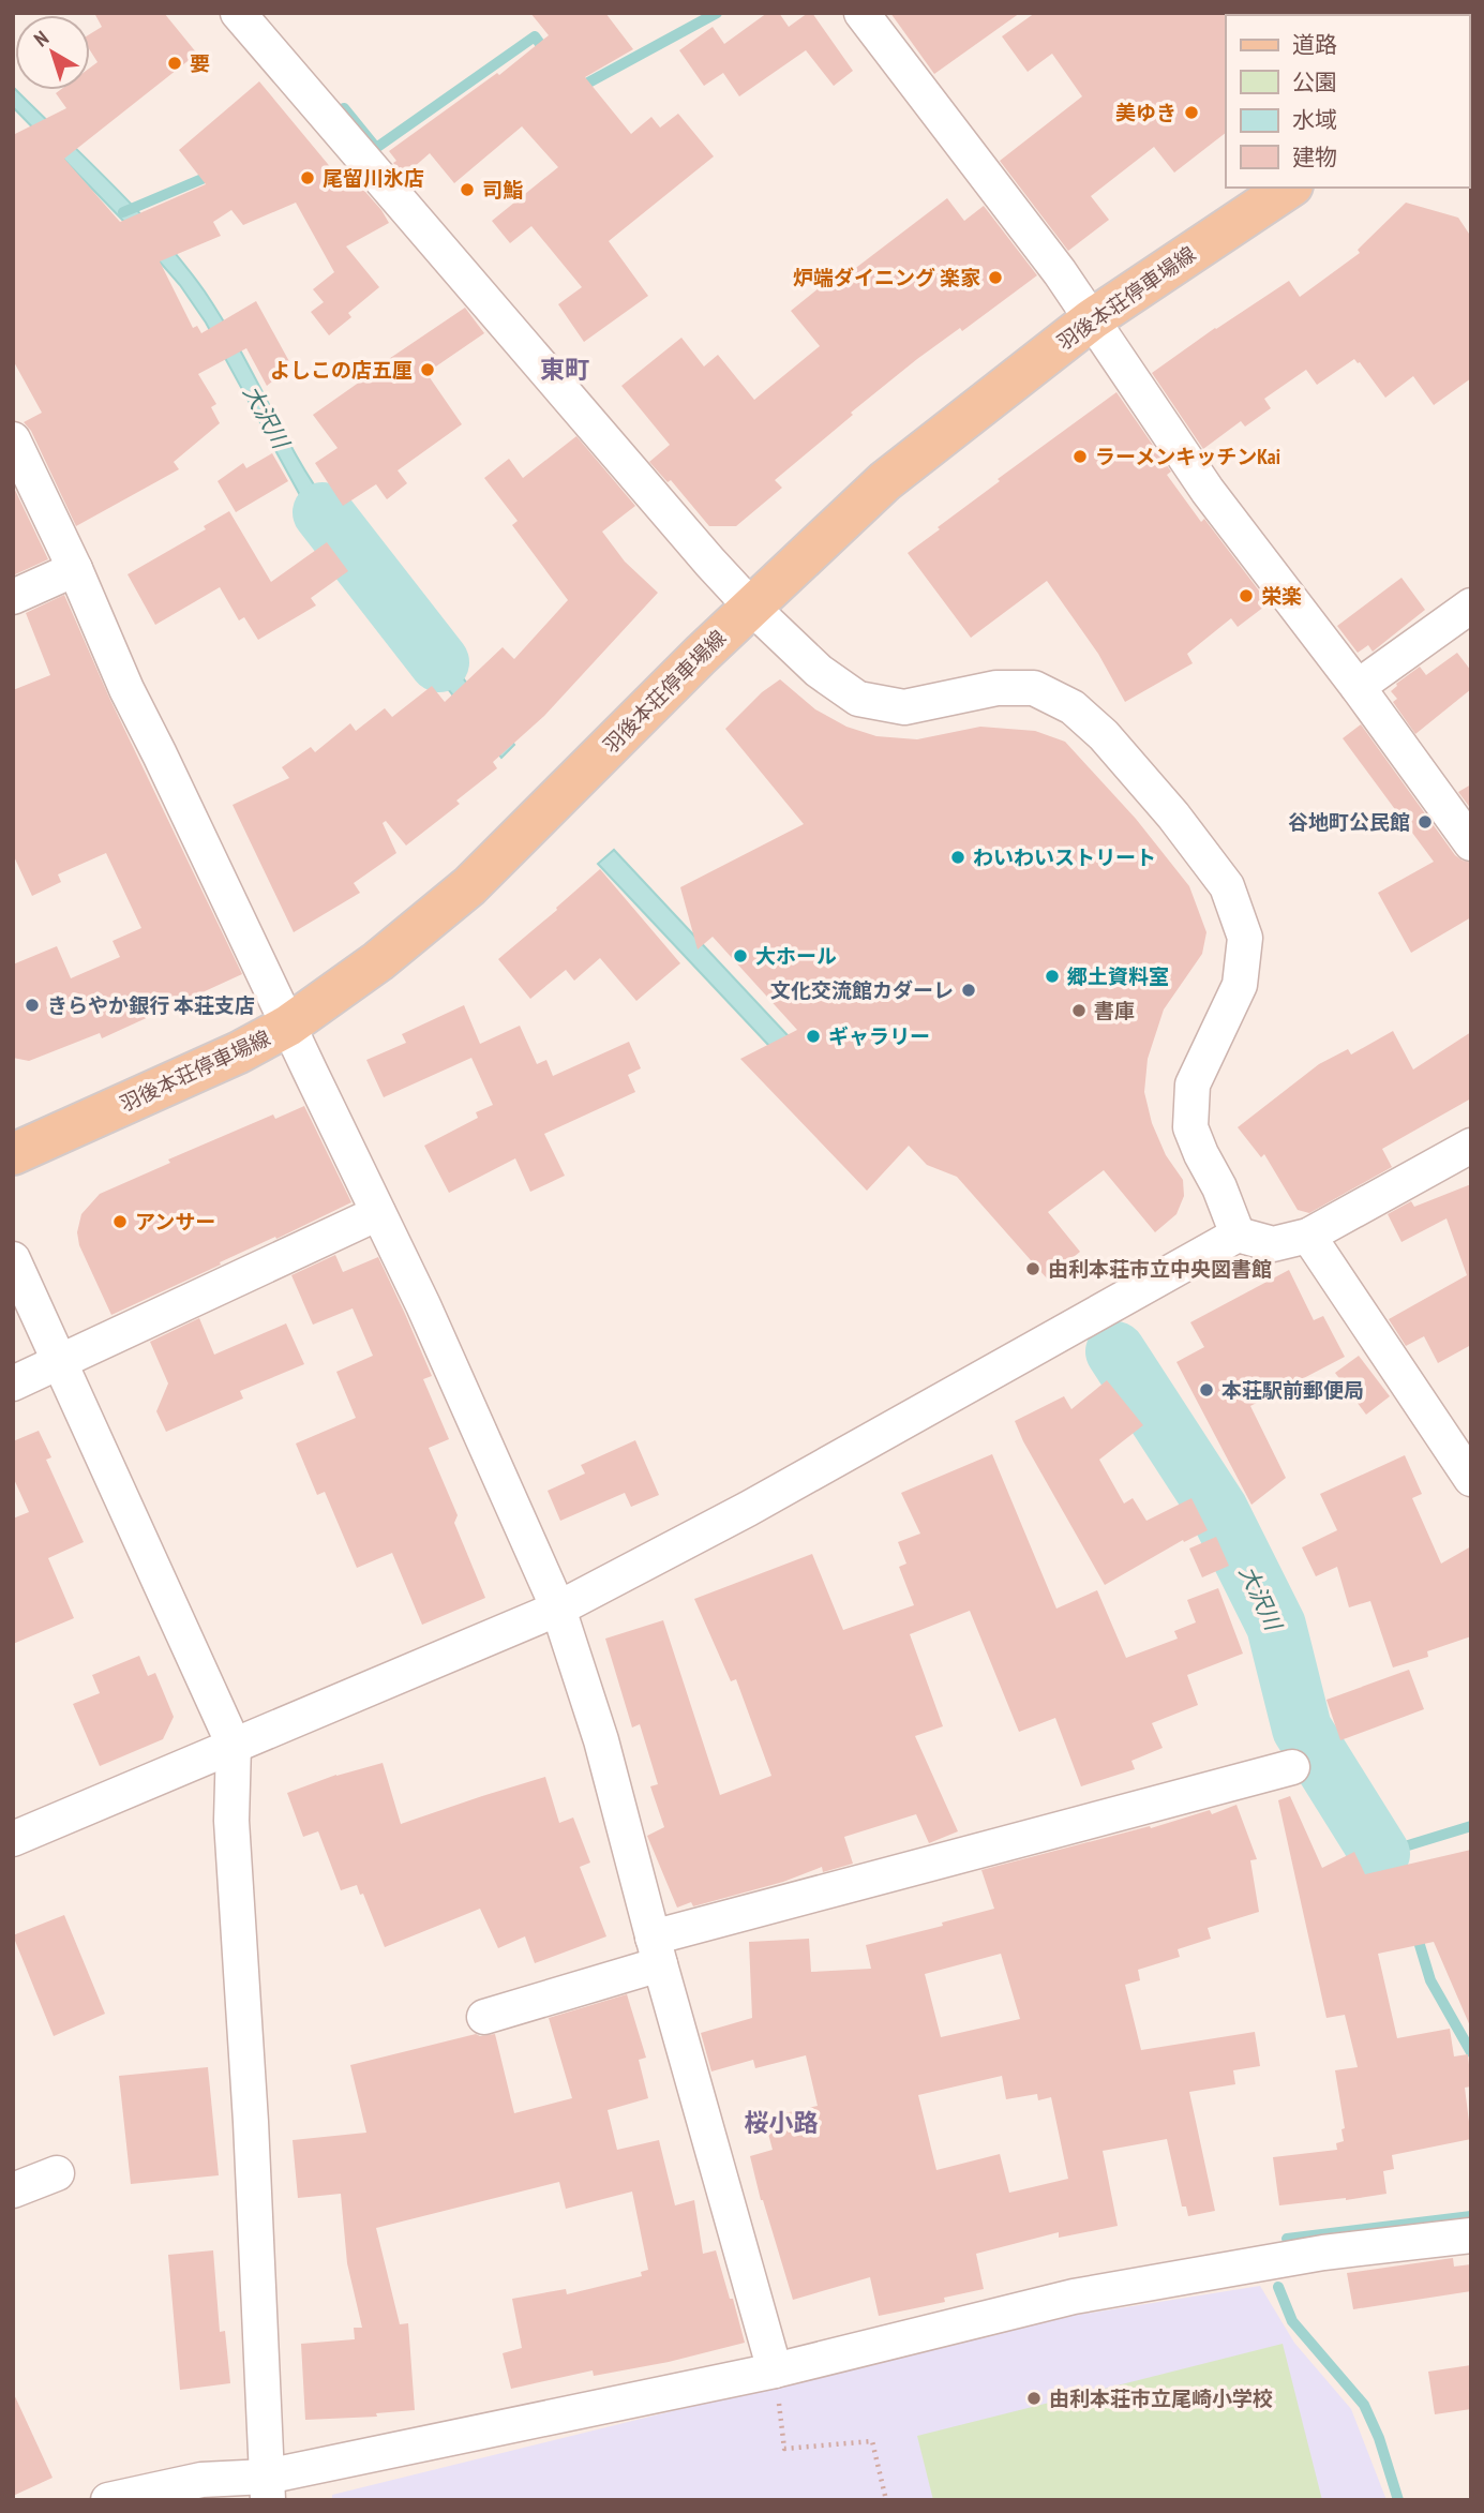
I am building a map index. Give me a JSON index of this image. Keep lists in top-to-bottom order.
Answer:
{
  "streets": {
    "main road": ["羽後本荘停車場線"]
  },
  "districts": ["東町", "桜小路"],
  "water": ["大沢川"],
  "places": [
    "要",
    "美ゆき",
    "尾留川氷店",
    "司鮨",
    "炉端ダイニング 楽家",
    "よしこの店五厘",
    "ラーメンキッチンKai",
    "栄楽",
    "谷地町公民館",
    "わいわいストリート",
    "大ホール",
    "郷土資料室",
    "文化交流館カダーレ",
    "きらやか銀行 本荘支店",
    "書庫",
    "ギャラリー",
    "アンサー",
    "由利本荘市立中央図書館",
    "本荘駅前郵便局",
    "由利本荘市立尾崎小学校"
  ],
  "legend": [
    "道路",
    "公園",
    "水域",
    "建物"
  ],
  "north": "top left"
}
